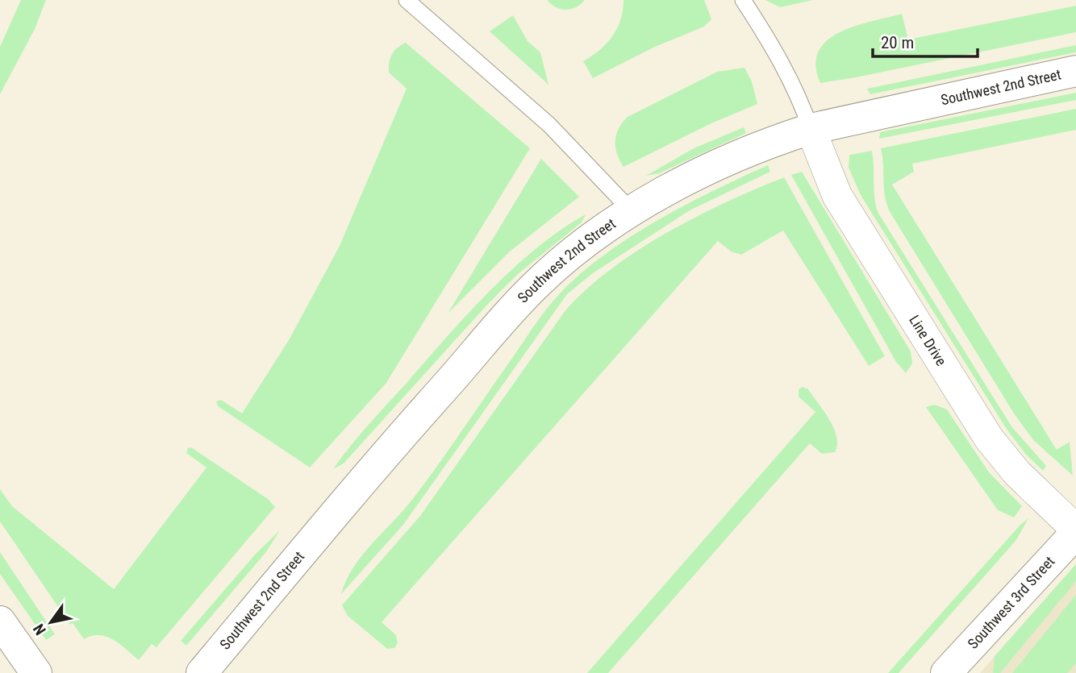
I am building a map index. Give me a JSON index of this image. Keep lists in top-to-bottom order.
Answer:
{
  "streets": {
    "main road": ["Southwest 2nd Street", "Southwest 3rd Street"],
    "street": ["Line Drive"]
  },
  "crossings": [
    ["Southwest 2nd Street", "Line Drive"],
    ["Line Drive", "Southwest 3rd Street"]
  ],
  "scale_bar": "20 m",
  "north": "bottom left"
}
